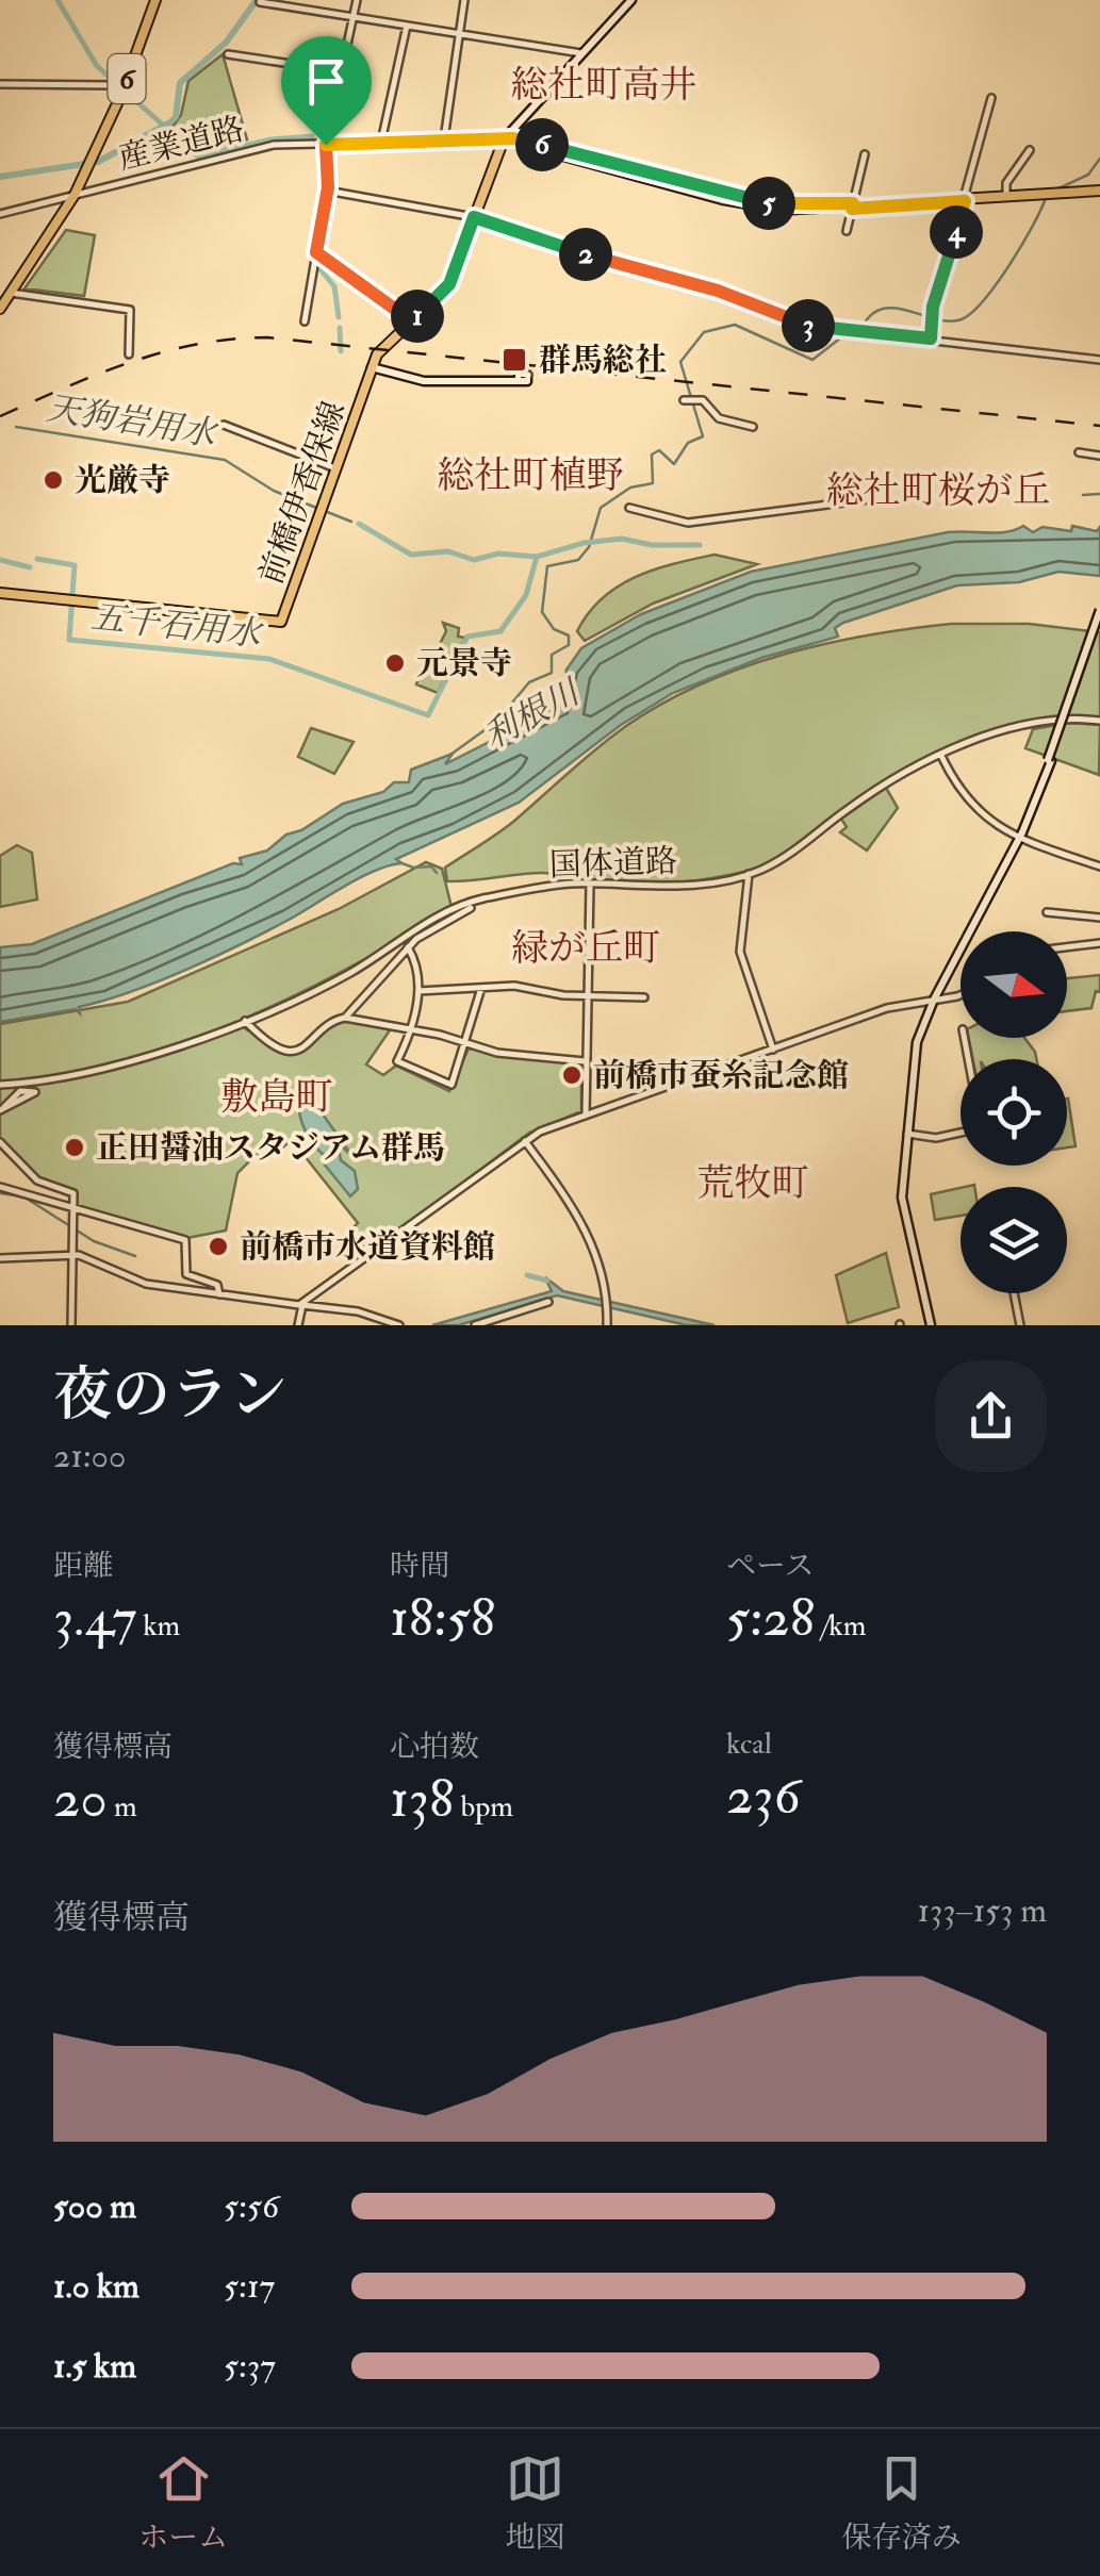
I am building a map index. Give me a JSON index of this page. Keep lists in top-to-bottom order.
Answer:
{
  "streets": {
    "main road": ["6", "前橋伊香保線"],
    "street": ["産業道路", "国体道路"]
  },
  "crossings": [
    ["6", "産業道路"],
    ["産業道路", "前橋伊香保線"]
  ],
  "districts": [
    "総社町高井",
    "総社町植野",
    "総社町桜が丘",
    "緑が丘町",
    "敷島町",
    "荒牧町"
  ],
  "water": ["天狗岩用水", "五千石用水", "利根川"],
  "places": {
    "transit": ["群馬総社"],
    "other": [
      "光厳寺",
      "元景寺",
      "前橋市蚕糸記念館",
      "正田醤油スタジアム群馬",
      "前橋市水道資料館"
    ]
  },
  "north": "right",
  "page": {
    "pins": [
      "6",
      "5",
      "4",
      "2",
      "1",
      "3"
    ],
    "heading": ["夜のラン", "21:00"],
    "stats": [
      ["距離", "3.47 km"],
      ["時間", "18:58"],
      ["ペース", "5:28 /km"],
      ["獲得標高", "20 m"],
      ["心拍数", "138 bpm"],
      ["kcal", "236"]
    ],
    "chart": ["獲得標高", "133–153 m"],
    "list": [
      {
        "name": "500 m",
        "note": "5:56"
      },
      {
        "name": "1.0 km",
        "note": "5:17"
      },
      {
        "name": "1.5 km",
        "note": "5:37"
      }
    ],
    "tabs": ["ホーム", "地図", "保存済み"]
  }
}
